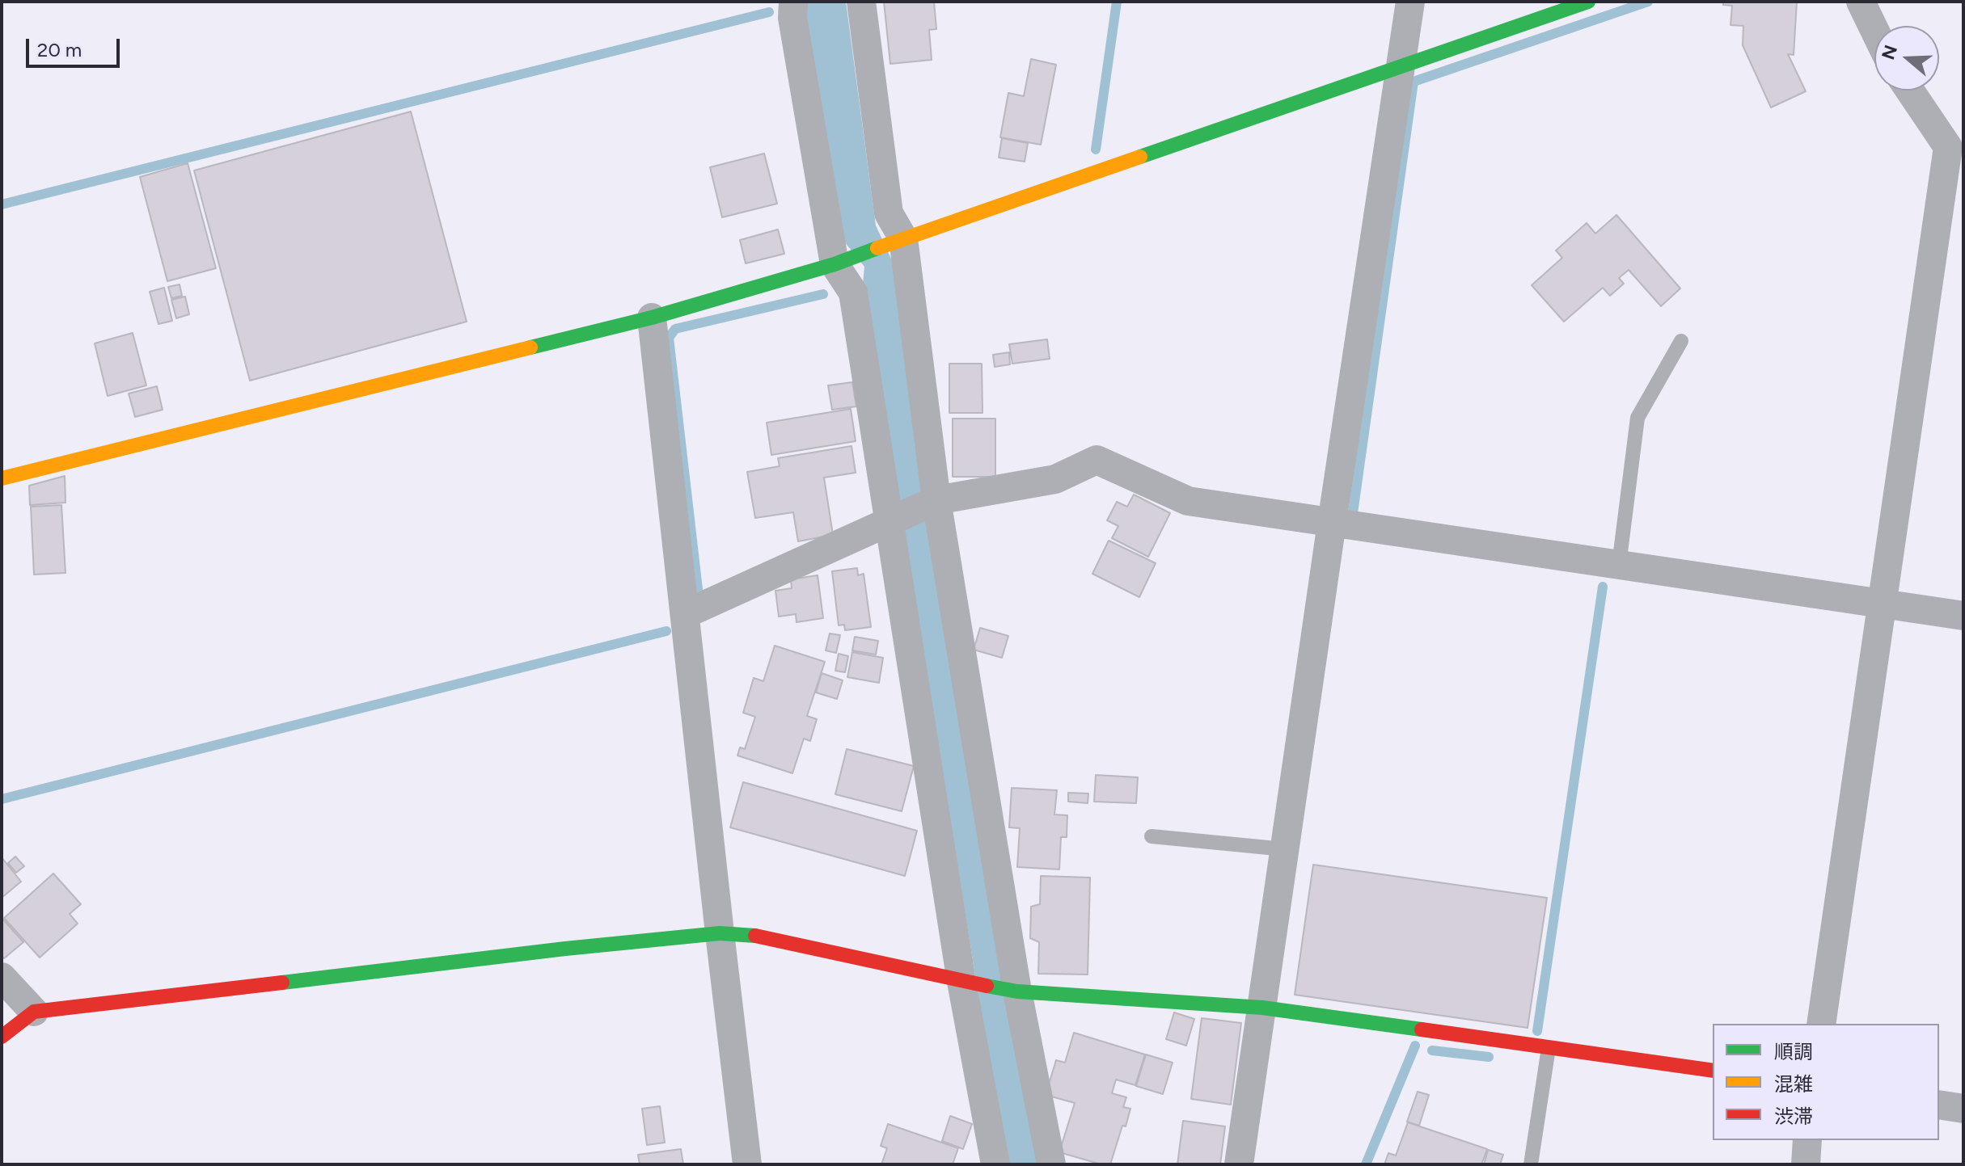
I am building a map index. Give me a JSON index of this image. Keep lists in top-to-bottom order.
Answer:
{
  "legend": ["順調", "混雑", "渋滞"],
  "scale_bar": "20 m",
  "north": "left"
}
